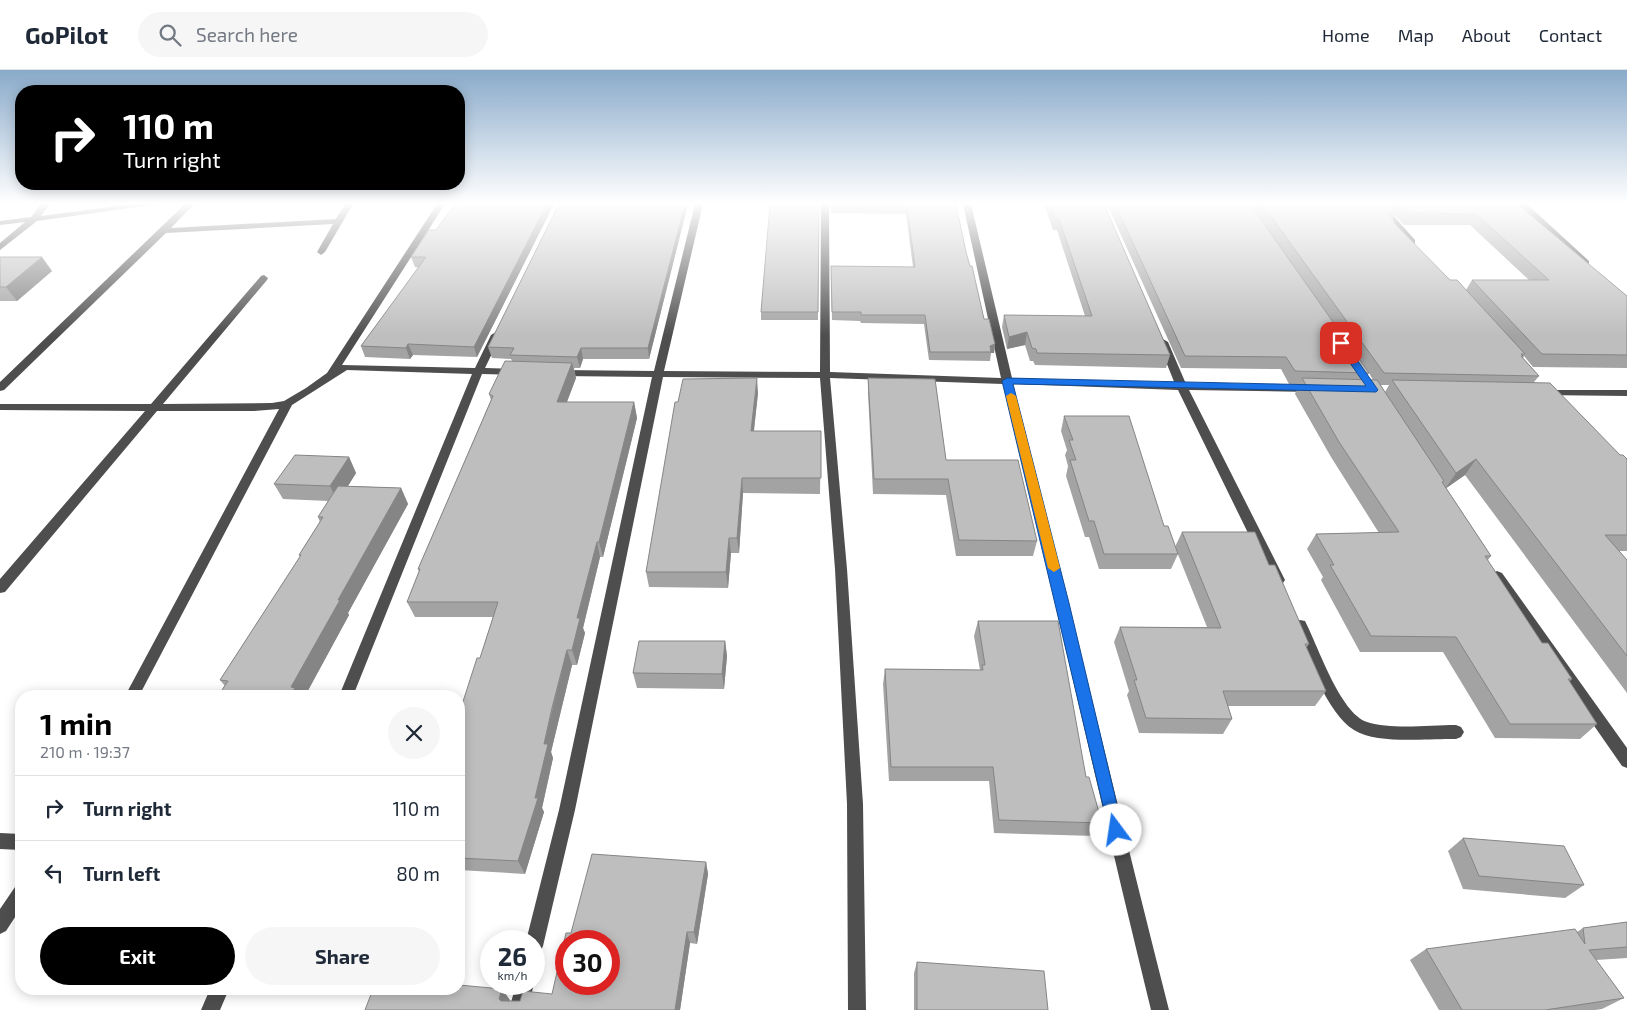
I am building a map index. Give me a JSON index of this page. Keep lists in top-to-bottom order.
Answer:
{
  "page": {
    "header": "GoPilot",
    "search": "Search here",
    "nav": [
      "Home",
      "Map",
      "About",
      "Contact"
    ],
    "turn": ["110 m", "Turn right"],
    "heading": ["1 min", "210 m · 19:37"],
    "list": [
      {
        "name": "Turn right",
        "value": "110 m"
      },
      {
        "name": "Turn left",
        "value": "80 m"
      }
    ],
    "buttons": ["Exit", "Share"],
    "speed": "26 km/h",
    "limit": "30"
  }
}
